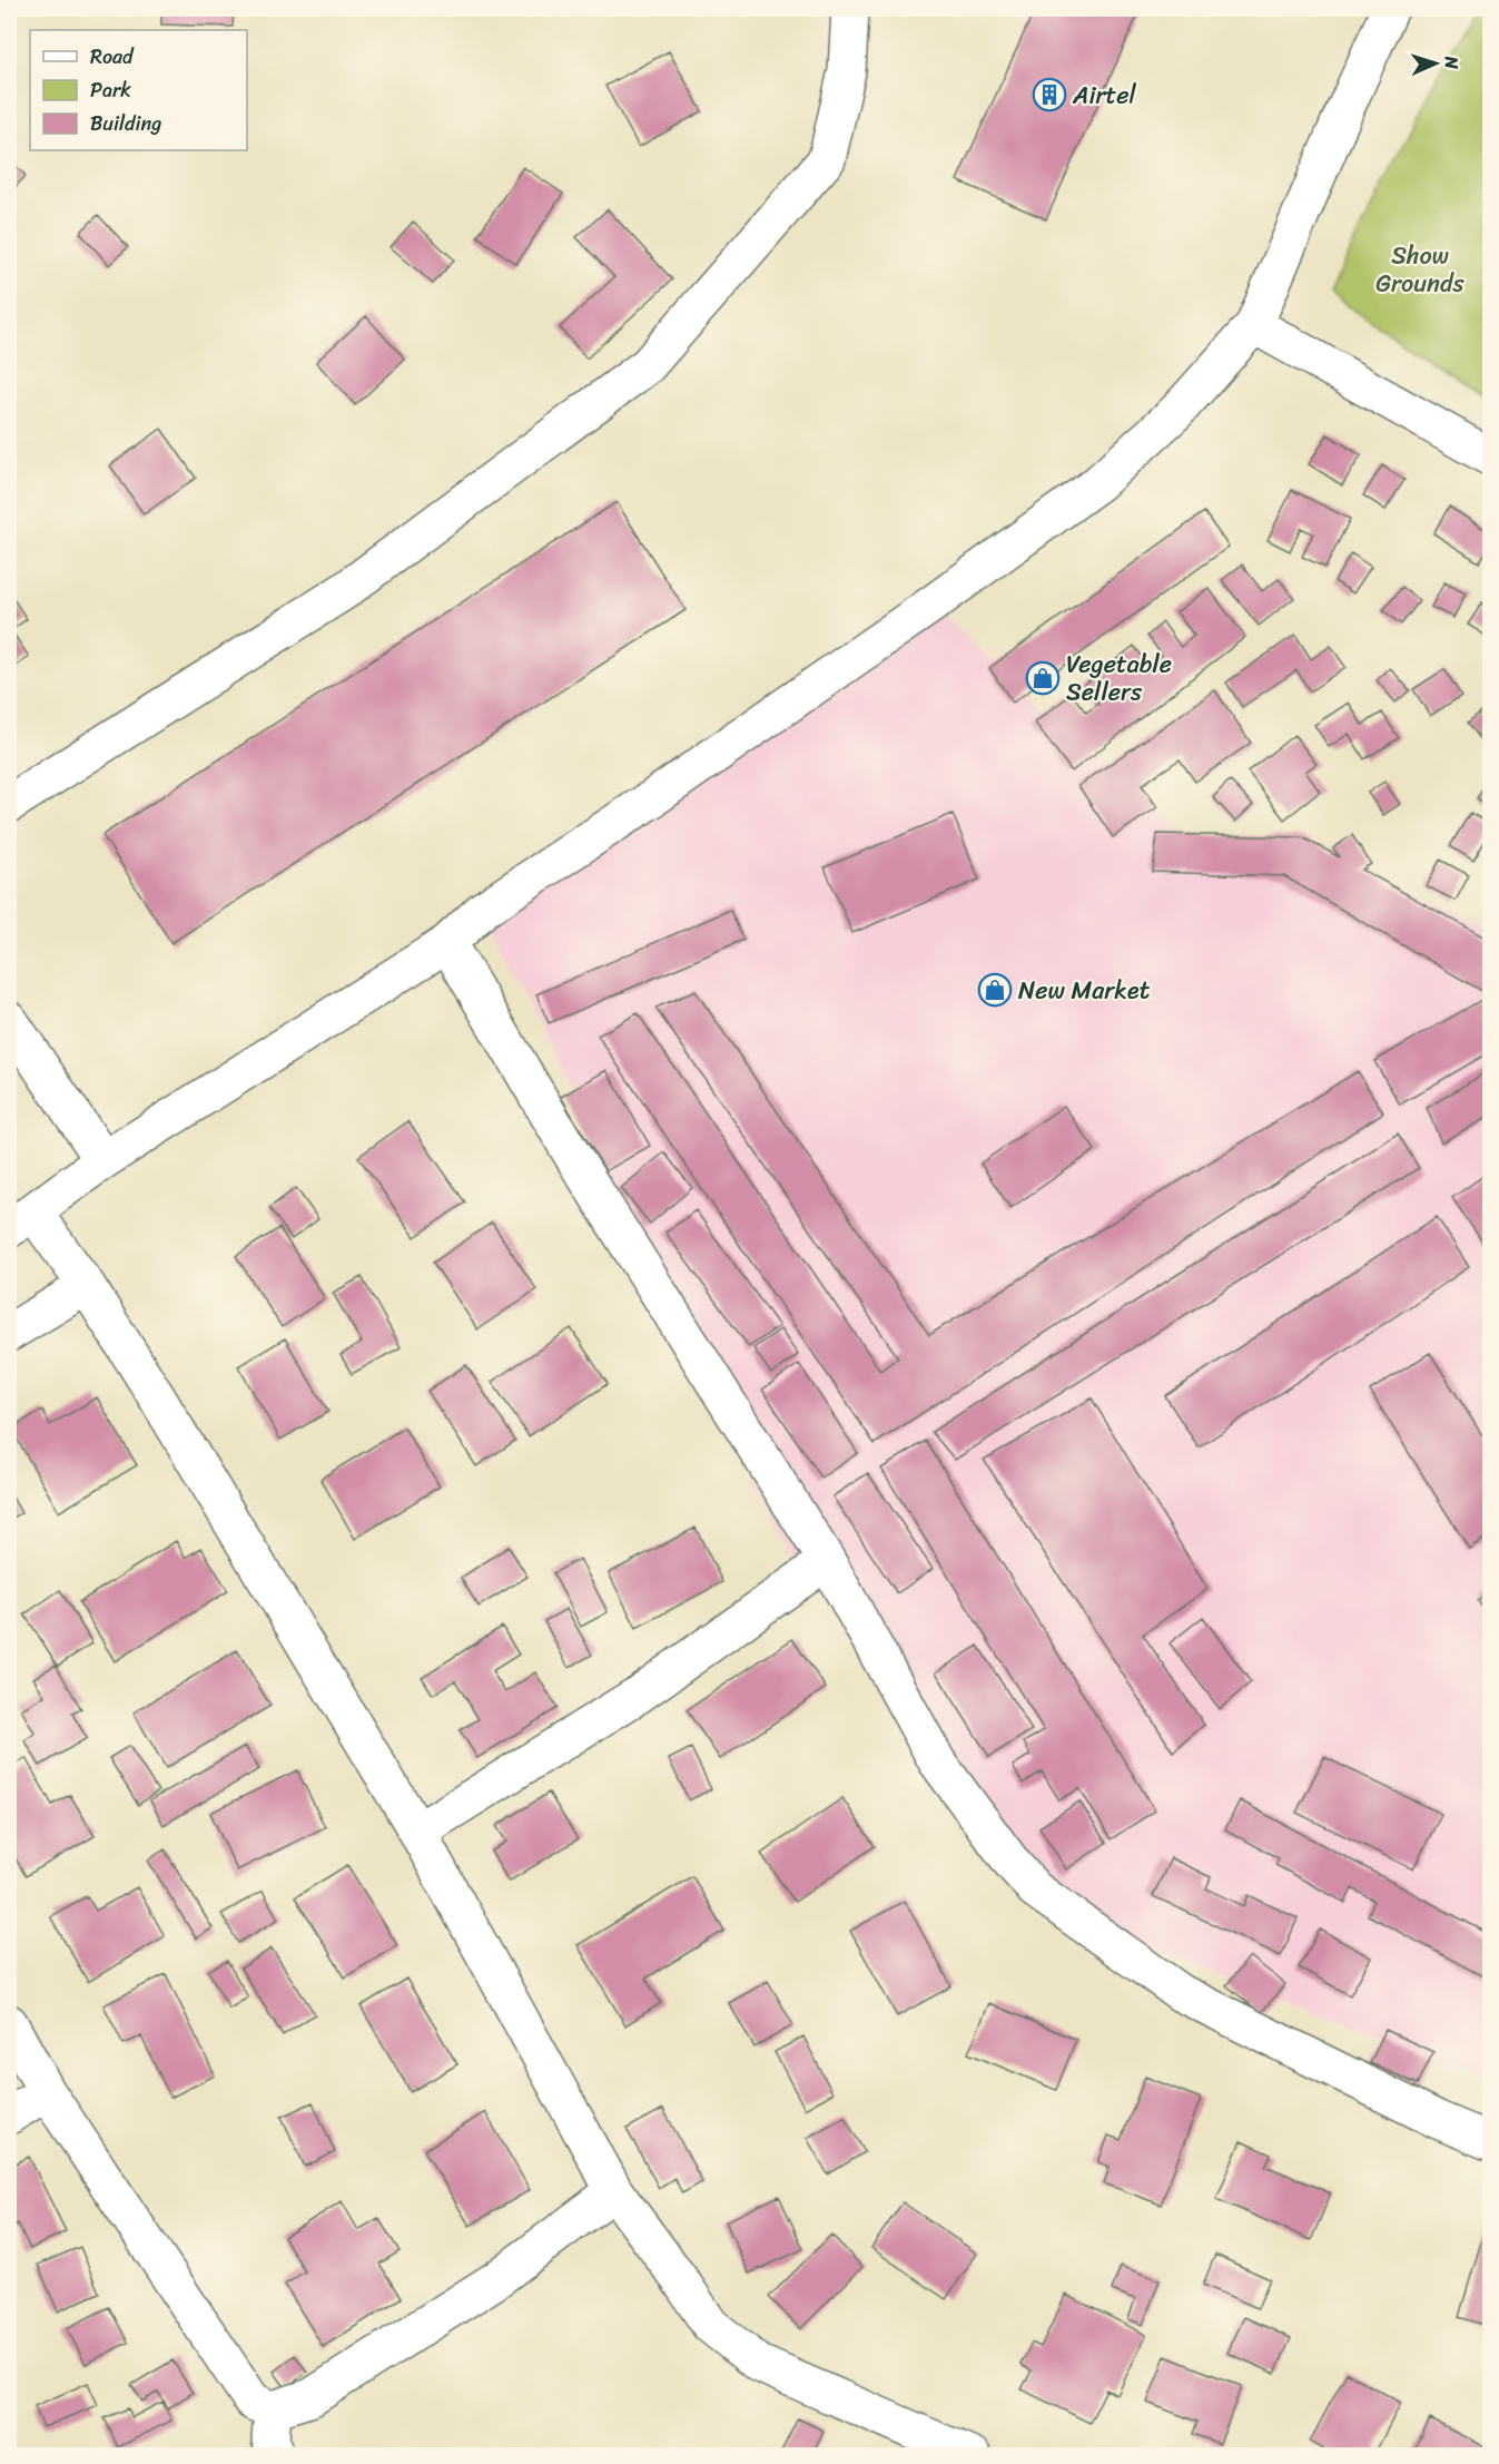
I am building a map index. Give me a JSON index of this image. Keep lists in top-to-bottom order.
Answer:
{
  "parks": ["Show Grounds"],
  "places": {
    "building": ["Airtel"],
    "shop": ["Vegetable Sellers", "New Market"]
  },
  "legend": ["Road", "Park", "Building"],
  "north": "right"
}
